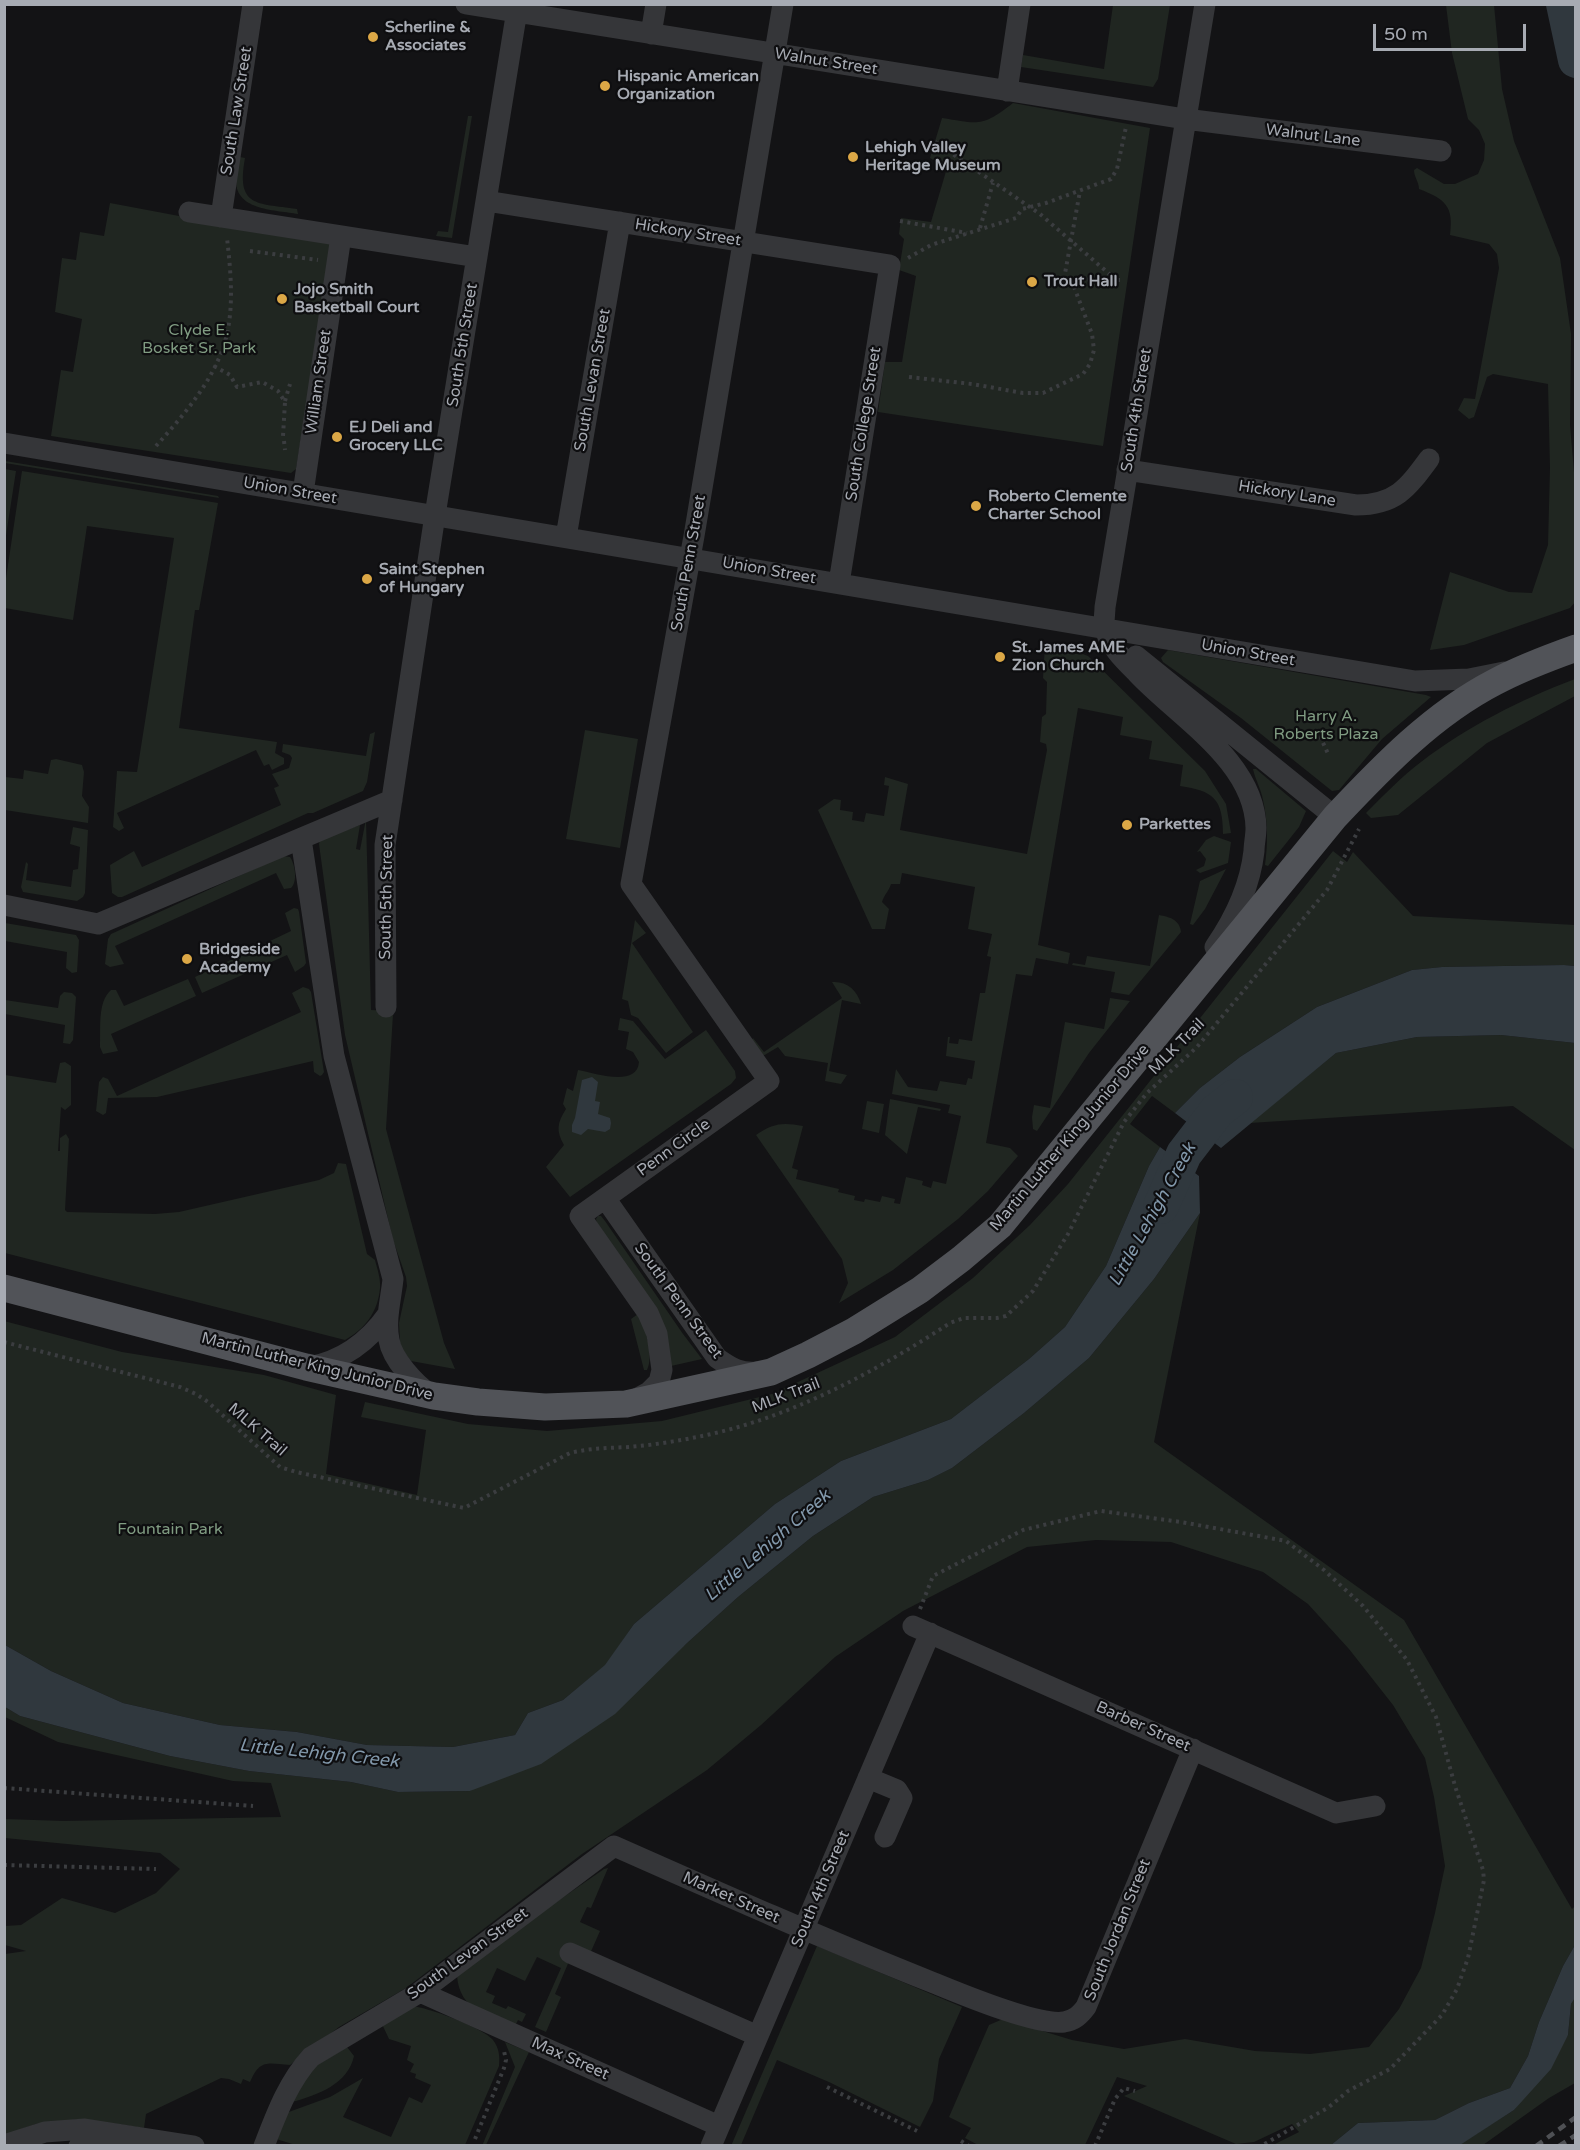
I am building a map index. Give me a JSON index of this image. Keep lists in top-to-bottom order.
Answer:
{
  "streets": {
    "main road": ["Martin Luther King Junior Drive"],
    "street": [
      "Walnut Street",
      "South Law Street",
      "Walnut Lane",
      "Hickory Street",
      "South 5th Street",
      "South Levan Street",
      "William Street",
      "South 4th Street",
      "South College Street",
      "Union Street",
      "Hickory Lane",
      "South Penn Street",
      "Penn Circle",
      "Barber Street",
      "Market Street",
      "South Jordan Street",
      "Max Street"
    ],
    "path": ["MLK Trail"]
  },
  "crossings": [
    ["Walnut Street", "Walnut Lane"],
    ["Walnut Street", "South 5th Street"],
    ["Walnut Street", "South 4th Street"],
    ["Walnut Street", "South Penn Street"],
    ["Walnut Lane", "South 4th Street"],
    ["Hickory Street", "South 5th Street"],
    ["Hickory Street", "South Levan Street"],
    ["Hickory Street", "South College Street"],
    ["Hickory Street", "South Penn Street"],
    ["South 5th Street", "Union Street"],
    ["South Levan Street", "Union Street"],
    ["South Levan Street", "Market Street"],
    ["South Levan Street", "Max Street"],
    ["William Street", "Union Street"],
    ["South 4th Street", "Union Street"],
    ["South 4th Street", "Hickory Lane"],
    ["South 4th Street", "Barber Street"],
    ["South 4th Street", "Market Street"],
    ["South 4th Street", "Max Street"],
    ["South College Street", "Union Street"],
    ["Union Street", "South Penn Street"],
    ["Union Street", "Martin Luther King Junior Drive"],
    ["South Penn Street", "Martin Luther King Junior Drive"],
    ["South Penn Street", "Penn Circle"],
    ["Barber Street", "South Jordan Street"],
    ["Market Street", "South Jordan Street"]
  ],
  "water": ["Little Lehigh Creek"],
  "parks": ["Clyde E. Bosket Sr. Park", "Harry A. Roberts Plaza", "Fountain Park"],
  "places": [
    "Scherline & Associates",
    "Hispanic American Organization",
    "Lehigh Valley Heritage Museum",
    "Trout Hall",
    "Jojo Smith Basketball Court",
    "EJ Deli and Grocery LLC",
    "Roberto Clemente Charter School",
    "Saint Stephen of Hungary",
    "St. James AME Zion Church",
    "Parkettes",
    "Bridgeside Academy"
  ],
  "scale_bar": "50 m"
}
